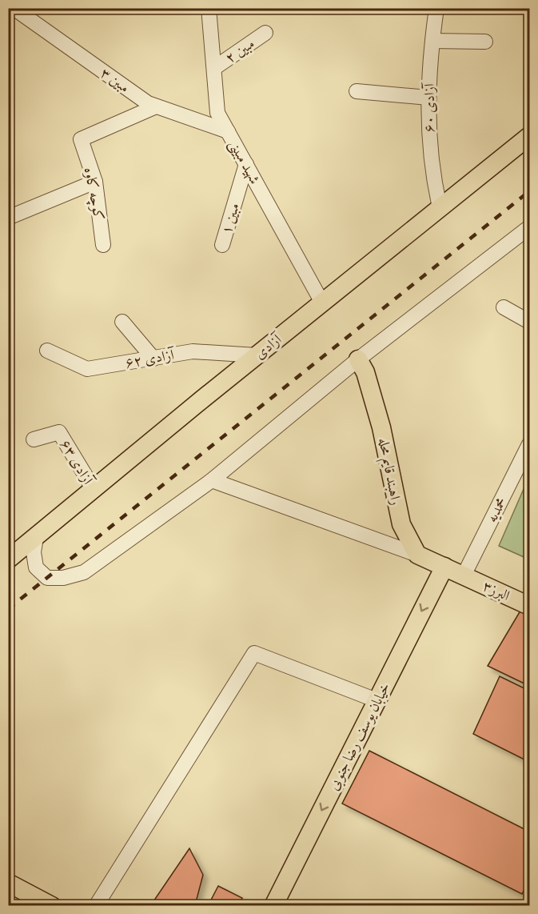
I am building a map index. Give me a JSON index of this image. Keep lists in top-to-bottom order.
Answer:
{
  "streets": {
    "main road": [
      "آزادی",
      "راهبند قایم محله",
      "البرز۳",
      "خیابان یوسف رضا جنوبی"
    ],
    "street": [
      "مبین ۲",
      "مبین ۳",
      "آزادی ۶۰",
      "شهید مبینی",
      "کوچه کاوه",
      "مبین ۱",
      "آزادی ۶۲",
      "آزادی ۶۳",
      "محمدیه"
    ]
  },
  "crossings": [
    ["مبین ۲", "شهید مبینی"],
    ["مبین ۳", "شهید مبینی"],
    ["مبین ۳", "کوچه کاوه"],
    ["آزادی ۶۰", "آزادی"],
    ["شهید مبینی", "مبین ۱"],
    ["شهید مبینی", "آزادی"],
    ["آزادی", "آزادی ۶۲"],
    ["آزادی", "آزادی ۶۳"],
    ["محمدیه", "البرز۳"]
  ],
  "one_way": ["خیابان یوسف رضا جنوبی"]
}
